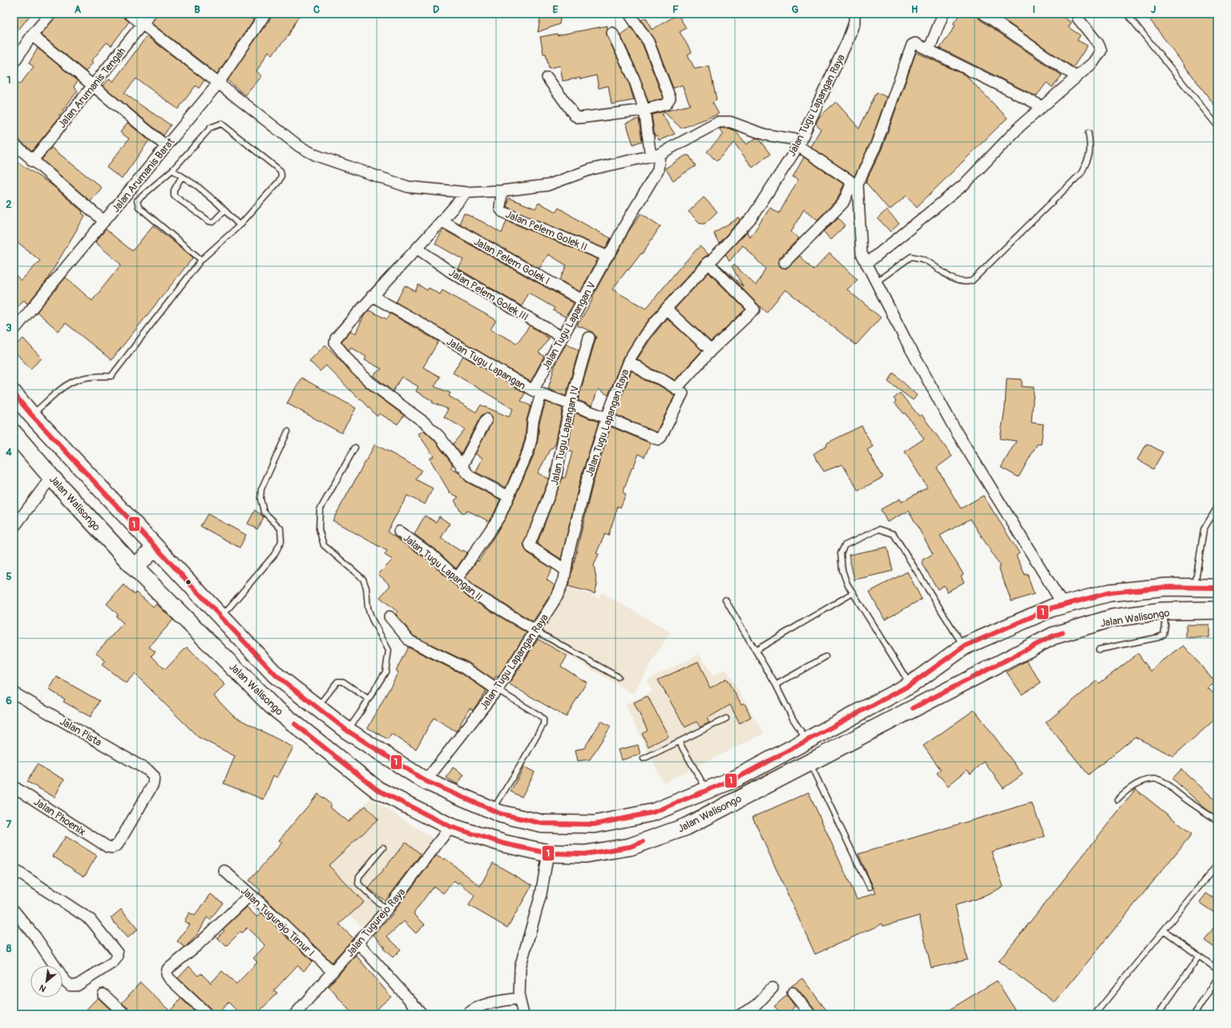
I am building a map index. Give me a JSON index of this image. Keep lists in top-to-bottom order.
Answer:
{
  "streets": {
    "highway": ["Jalan Walisongo"],
    "street": [
      "Jalan Arumanis Tengah",
      "Jalan Tugu Lapangan Raya",
      "Jalan Arumanis Barat",
      "Jalan Pelem Golek II",
      "Jalan Pelem Golek I",
      "Jalan Pelem Golek III",
      "Jalan Tugu Lapangan V",
      "Jalan Tugu Lapangan",
      "Jalan Tugu Lapangan IV",
      "Jalan Tugu Lapangan II",
      "Jalan Pista",
      "Jalan Phoenix",
      "Jalan Tugurejo Timur I",
      "Jalan Tugurejo Raya"
    ]
  },
  "crossings": [
    ["Jalan Tugu Lapangan Raya", "Jalan Tugu Lapangan"],
    ["Jalan Tugu Lapangan Raya", "Jalan Tugu Lapangan IV"],
    ["Jalan Tugu Lapangan Raya", "Jalan Walisongo"],
    ["Jalan Tugu Lapangan Raya", "Jalan Tugu Lapangan II"],
    ["Jalan Pelem Golek II", "Jalan Tugu Lapangan V"],
    ["Jalan Pelem Golek I", "Jalan Tugu Lapangan V"],
    ["Jalan Pelem Golek III", "Jalan Tugu Lapangan V"],
    ["Jalan Tugu Lapangan V", "Jalan Tugu Lapangan"],
    ["Jalan Tugu Lapangan V", "Jalan Tugu Lapangan II"],
    ["Jalan Tugu Lapangan", "Jalan Tugu Lapangan IV"],
    ["Jalan Walisongo", "Jalan Tugurejo Raya"],
    ["Jalan Pista", "Jalan Phoenix"],
    ["Jalan Tugurejo Timur I", "Jalan Tugurejo Raya"]
  ],
  "lines": ["transit line 1"],
  "north": "bottom left",
  "grid": {
    "columns": [
      "A",
      "B",
      "C",
      "D",
      "E",
      "F",
      "G",
      "H",
      "I",
      "J"
    ],
    "rows": [
      "1",
      "2",
      "3",
      "4",
      "5",
      "6",
      "7",
      "8"
    ]
  }
}
